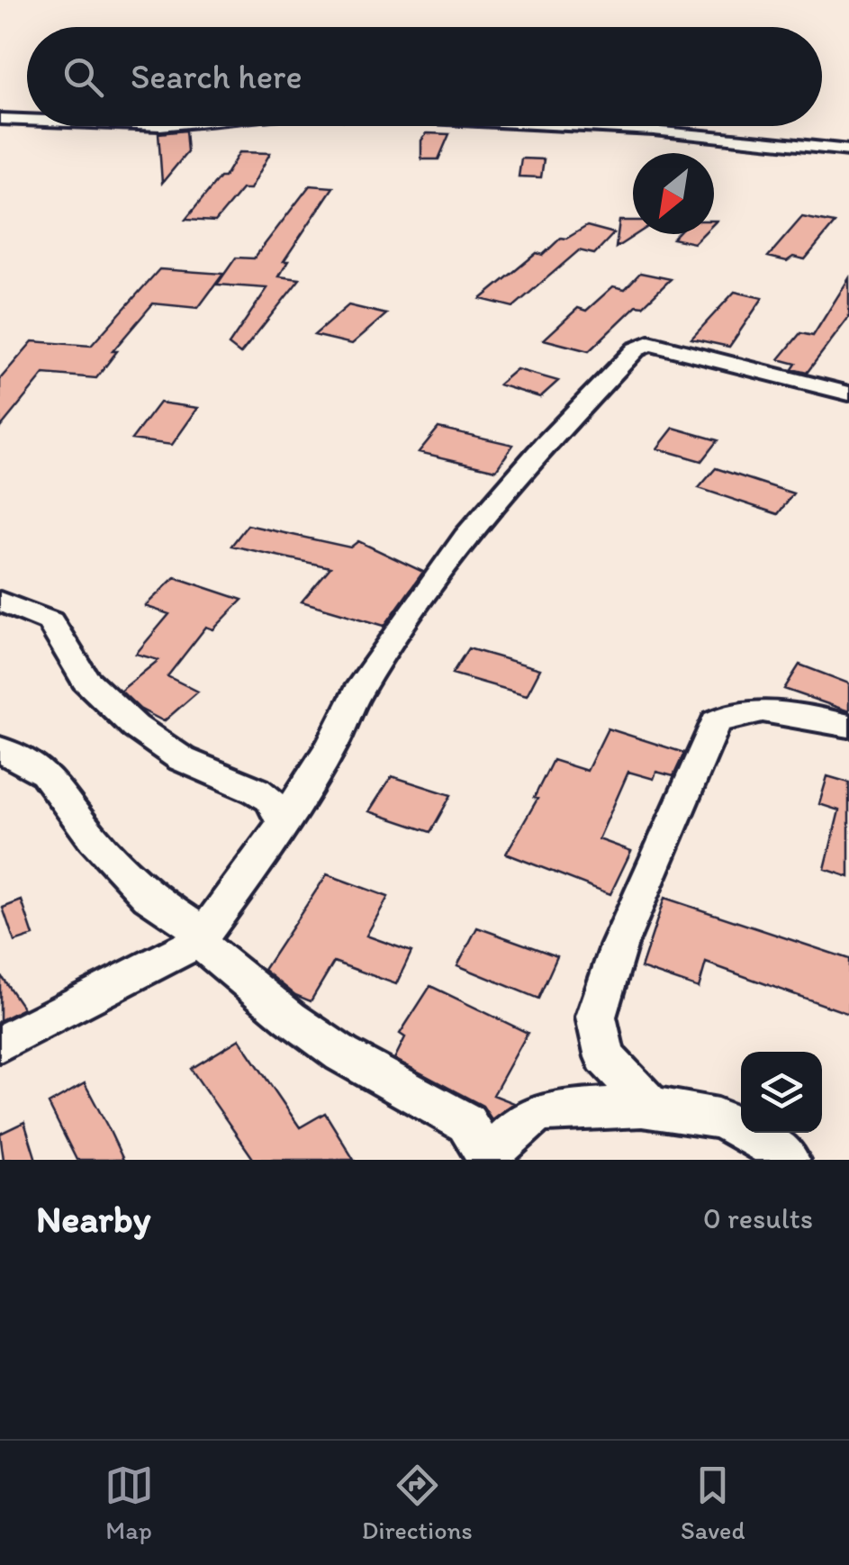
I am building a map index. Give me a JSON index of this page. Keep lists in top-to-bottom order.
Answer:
{
  "north": "bottom left",
  "page": {
    "search": "Search here",
    "heading": ["Nearby", "0 results"],
    "nav": ["Map", "Directions", "Saved"]
  }
}
